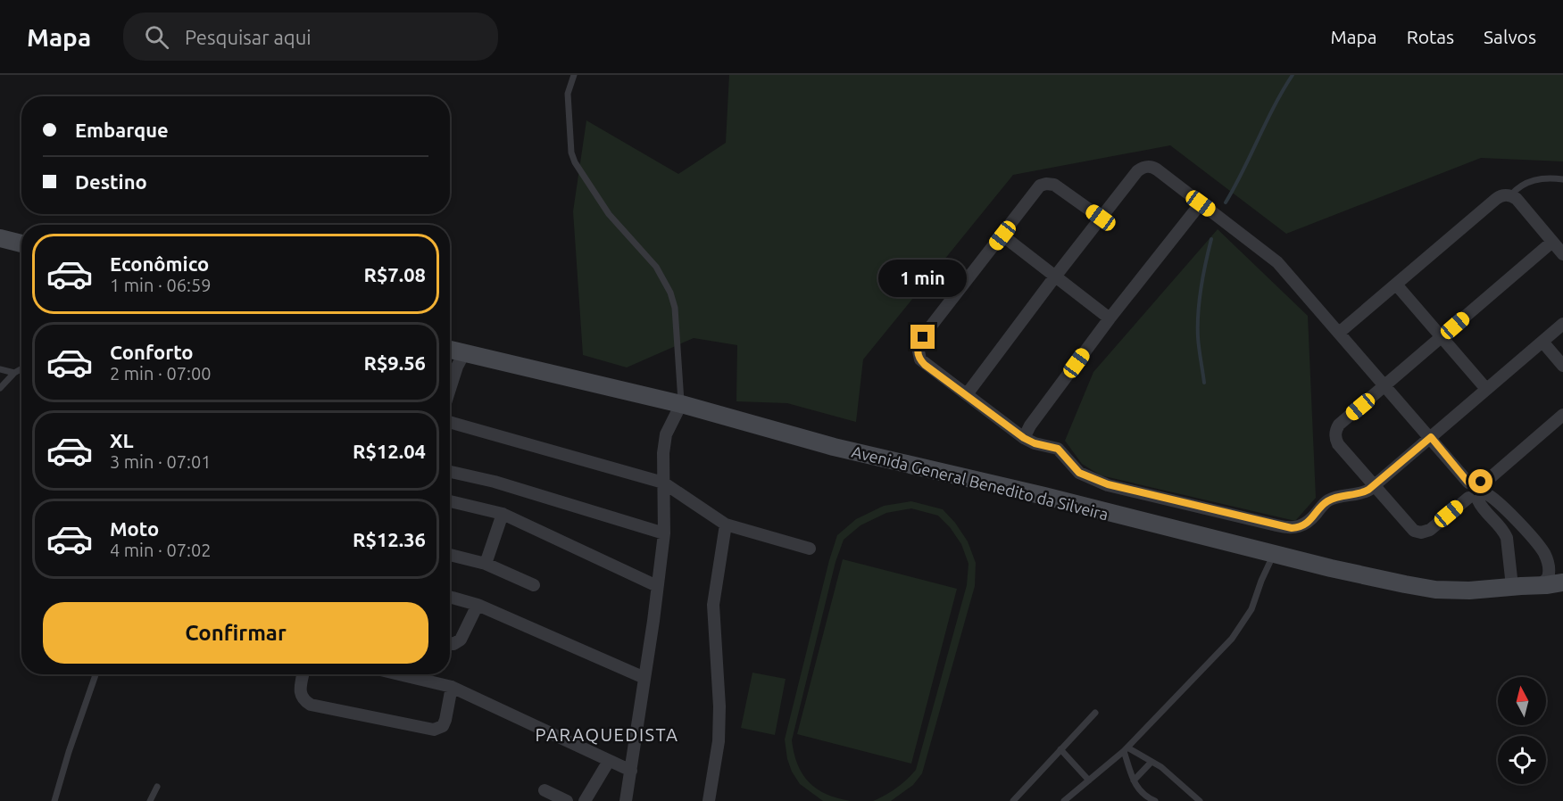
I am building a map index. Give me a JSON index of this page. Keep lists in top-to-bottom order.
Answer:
{
  "streets": {
    "main road": ["Avenida General Benedito da Silveira"]
  },
  "districts": ["PARAQUEDISTA"],
  "north": "top",
  "page": {
    "header": "Mapa",
    "search": "Pesquisar aqui",
    "nav": ["Mapa", "Rotas", "Salvos"],
    "banner": ["Embarque", "Destino"],
    "list": [
      {
        "name": "Econômico",
        "note": "1 min · 06:59",
        "value": "R$7.08"
      },
      {
        "name": "Conforto",
        "note": "2 min · 07:00",
        "value": "R$9.56"
      },
      {
        "name": "XL",
        "note": "3 min · 07:01",
        "value": "R$12.04"
      },
      {
        "name": "Moto",
        "note": "4 min · 07:02",
        "value": "R$12.36"
      }
    ],
    "bubble": "1 min",
    "buttons": "Confirmar"
  }
}
